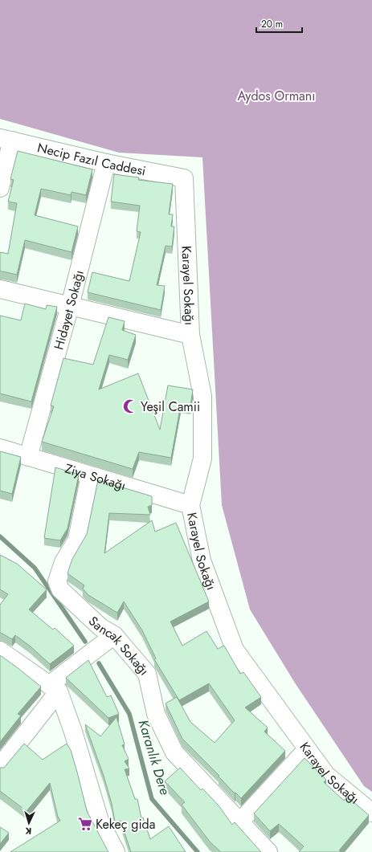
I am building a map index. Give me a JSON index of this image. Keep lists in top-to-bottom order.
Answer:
{
  "streets": {
    "street": [
      "Necip Fazıl Caddesi",
      "Karayel Sokağı",
      "Hidayet Sokağı",
      "Ziya Sokağı",
      "Sancak Sokağı"
    ]
  },
  "crossings": [
    ["Necip Fazıl Caddesi", "Karayel Sokağı"],
    ["Necip Fazıl Caddesi", "Hidayet Sokağı"],
    ["Karayel Sokağı", "Ziya Sokağı"],
    ["Hidayet Sokağı", "Ziya Sokağı"],
    ["Ziya Sokağı", "Sancak Sokağı"]
  ],
  "water": ["Karanlık Dere"],
  "parks": ["Aydos Ormanı"],
  "places": {
    "mosque": ["Yeşil Camii"],
    "supermarket": ["Kekeç gida"]
  },
  "scale_bar": "20 m",
  "north": "bottom"
}
